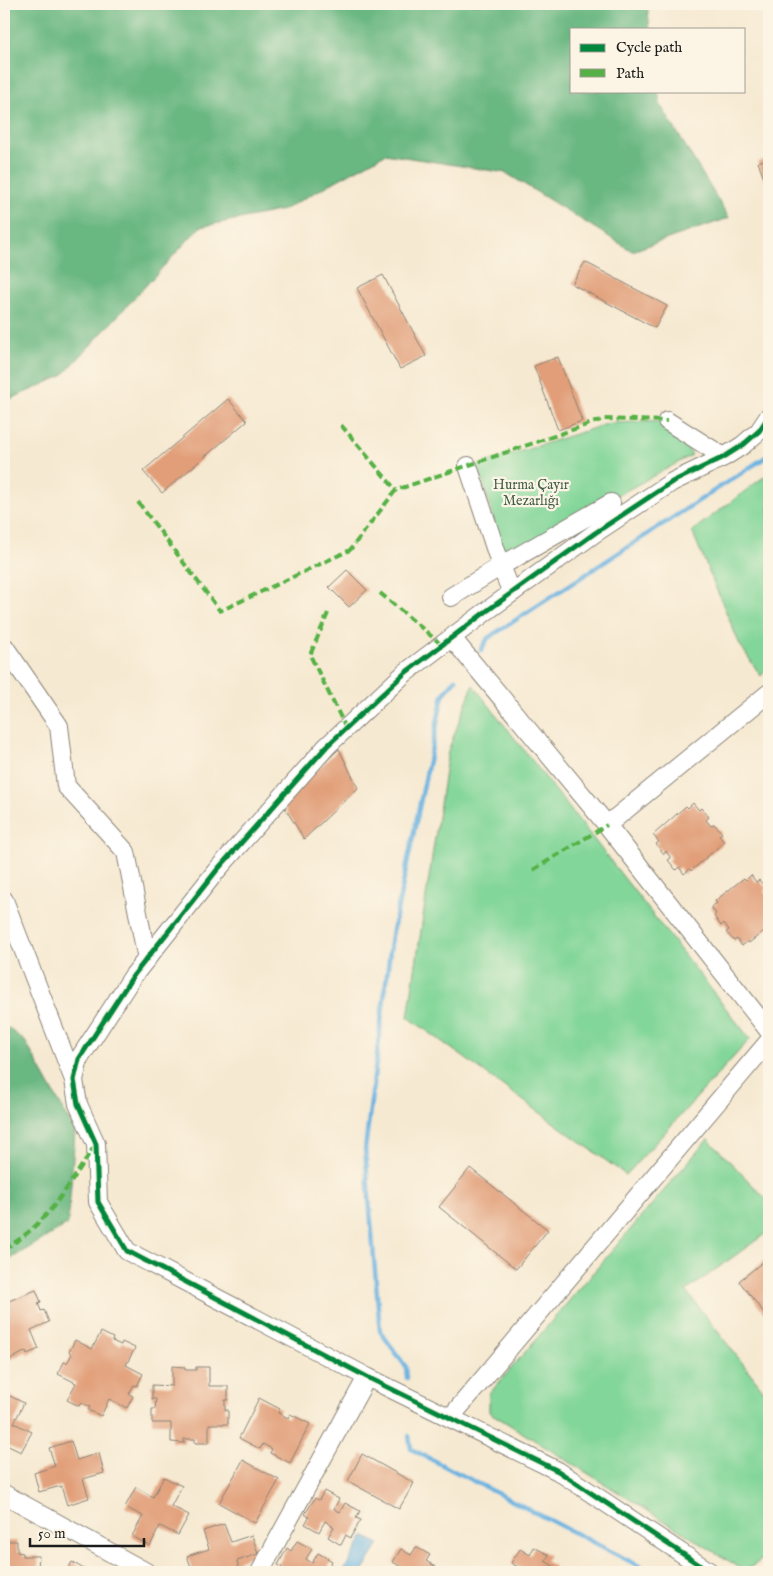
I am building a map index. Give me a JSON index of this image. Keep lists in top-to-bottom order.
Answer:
{
  "parks": ["Hurma Çayır Mezarlığı"],
  "legend": ["Cycle path", "Path"],
  "scale_bar": "50 m"
}
